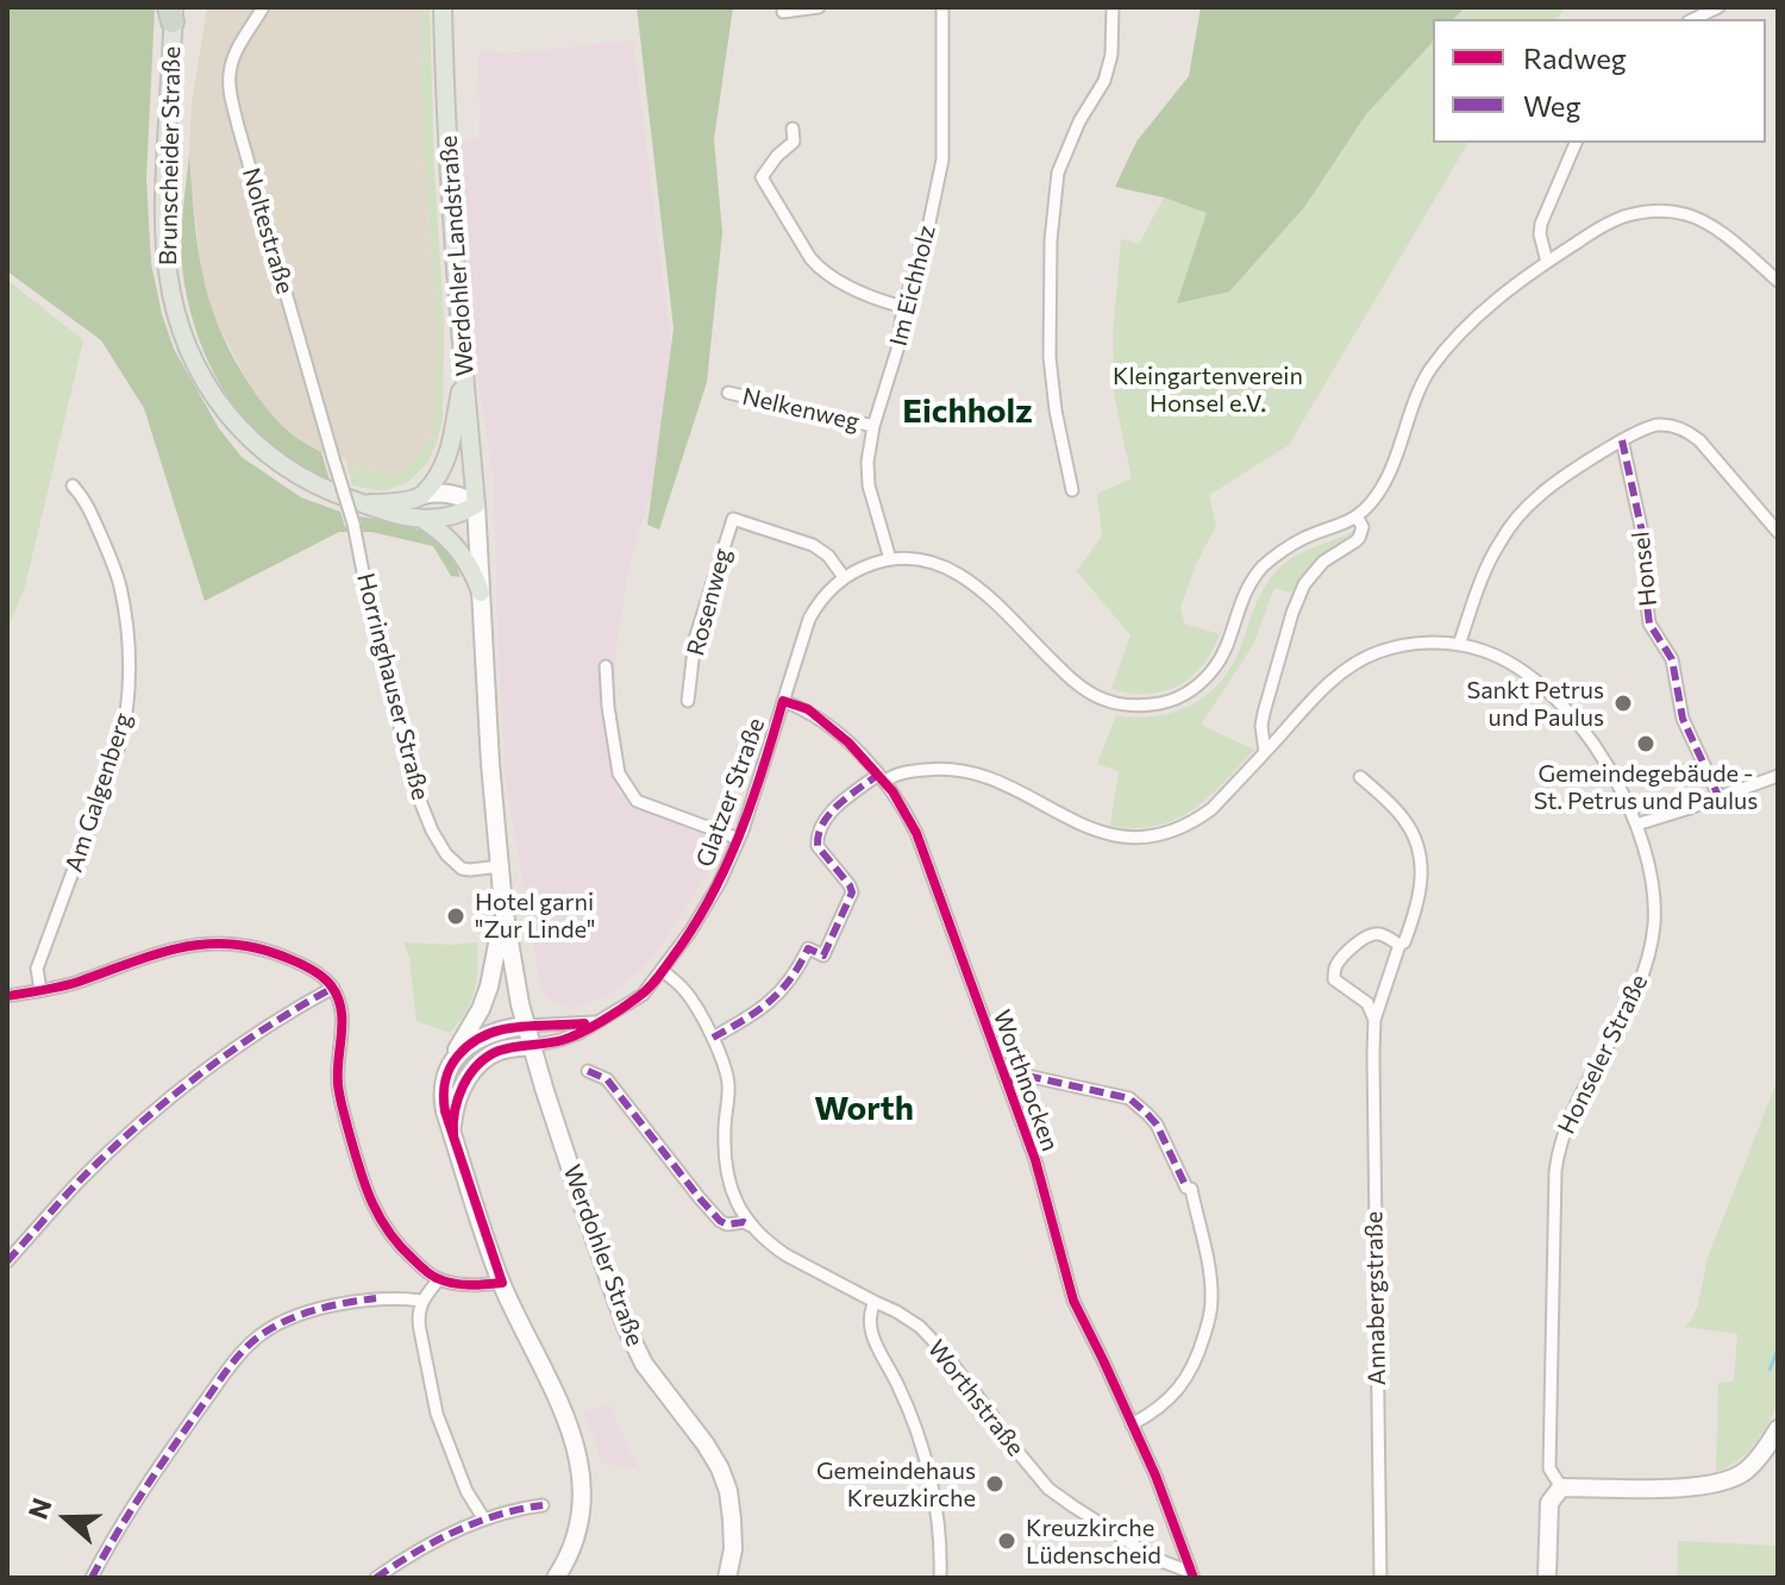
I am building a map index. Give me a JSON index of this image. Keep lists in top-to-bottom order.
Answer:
{
  "streets": {
    "main road": ["Brunscheider Straße", "Werdohler Landstraße", "Werdohler Straße"],
    "street": [
      "Noltestraße",
      "Im Eichholz",
      "Nelkenweg",
      "Honsel",
      "Rosenweg",
      "Horringhauser Straße",
      "Am Galgenberg",
      "Glatzer Straße",
      "Honseler Straße",
      "Worthnocken",
      "Annabergstraße",
      "Worthstraße"
    ]
  },
  "crossings": [
    ["Brunscheider Straße", "Werdohler Landstraße"],
    ["Noltestraße", "Horringhauser Straße"],
    ["Im Eichholz", "Nelkenweg"],
    ["Im Eichholz", "Glatzer Straße"],
    ["Rosenweg", "Glatzer Straße"],
    ["Glatzer Straße", "Worthnocken"],
    ["Glatzer Straße", "Werdohler Straße"],
    ["Glatzer Straße", "Worthstraße"],
    ["Honseler Straße", "Worthnocken"],
    ["Worthnocken", "Worthstraße"]
  ],
  "districts": ["Eichholz", "Worth"],
  "parks": ["Kleingartenverein Honsel e.V."],
  "places": [
    "Sankt Petrus und Paulus",
    "Gemeindegebäude - St. Petrus und Paulus",
    "Hotel garni \"Zur Linde\"",
    "Gemeindehaus Kreuzkirche",
    "Kreuzkirche Lüdenscheid"
  ],
  "legend": ["Radweg", "Weg"],
  "north": "left"
}
